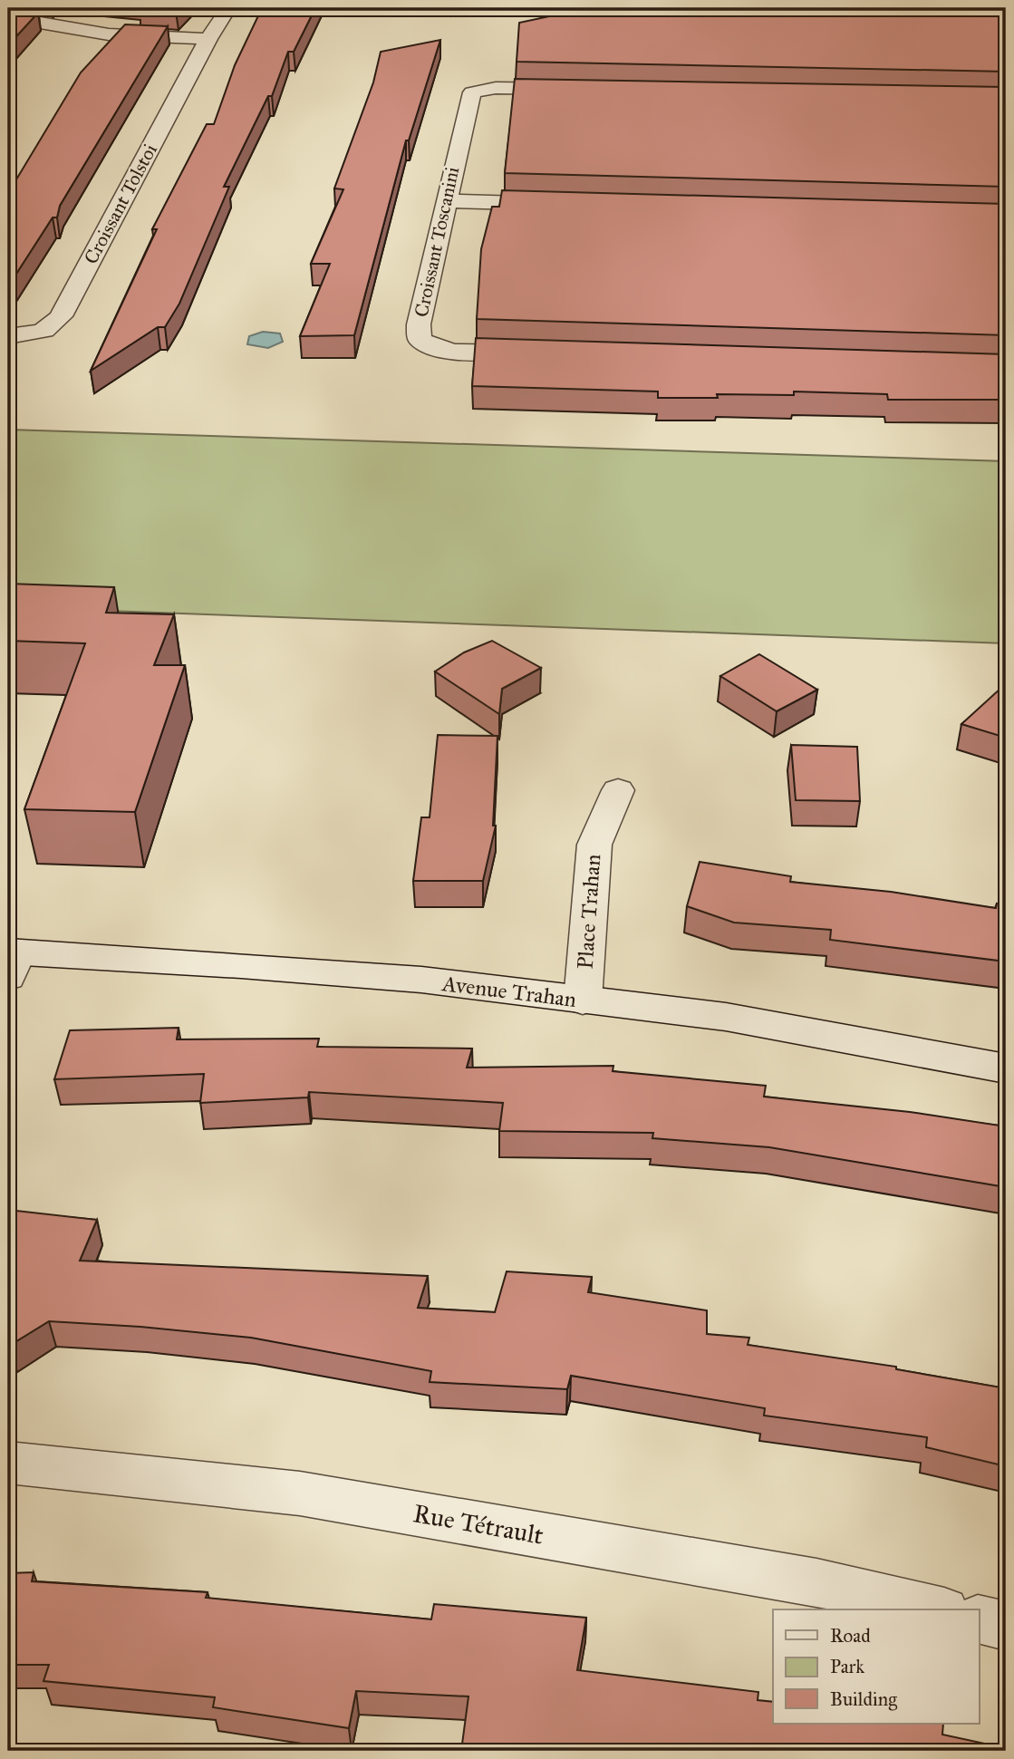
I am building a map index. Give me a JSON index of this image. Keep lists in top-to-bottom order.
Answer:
{
  "streets": {
    "street": [
      "Croissant Tolstoi",
      "Croissant Toscanini",
      "Place Trahan",
      "Avenue Trahan",
      "Rue Tétrault"
    ]
  },
  "crossings": [
    ["Place Trahan", "Avenue Trahan"]
  ],
  "legend": ["Road", "Park", "Building"]
}
